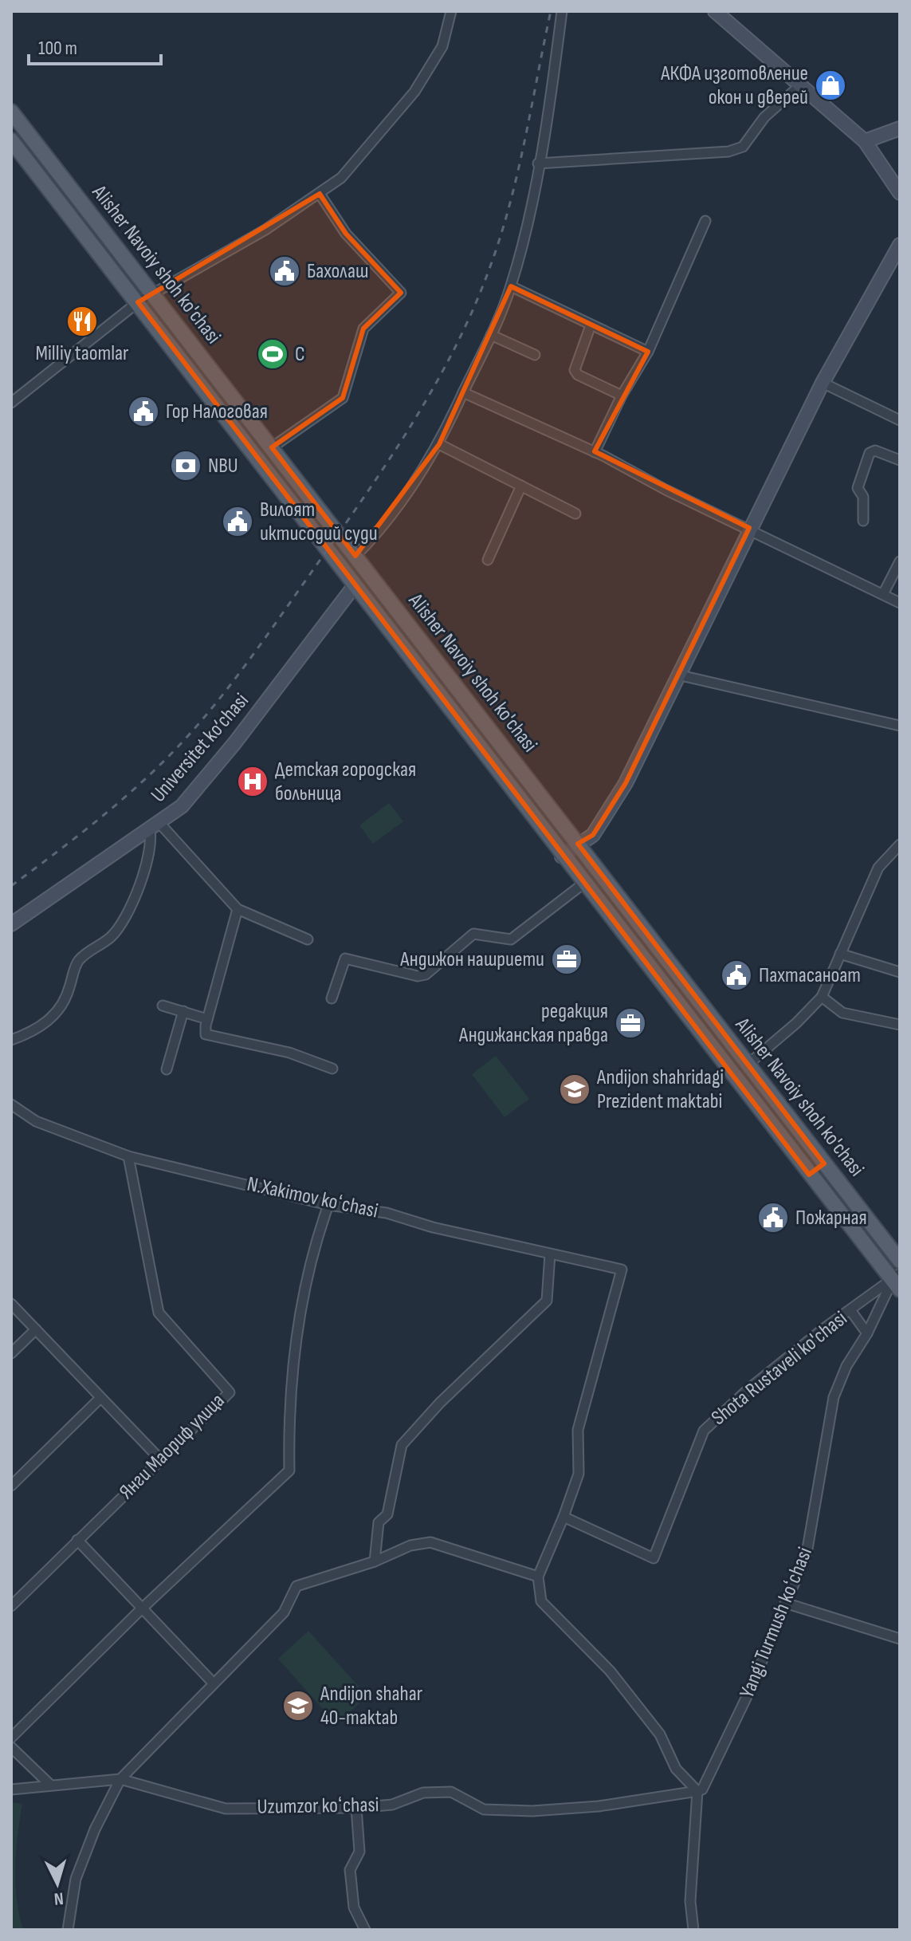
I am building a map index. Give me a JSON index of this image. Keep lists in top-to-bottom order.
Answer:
{
  "streets": {
    "main road": ["Alisher Navoiy shoh ko'chasi", "Universitet kо‘chasi"],
    "street": [
      "N.Xakimov koʻchasi",
      "Shota Rustaveli ko'chasi",
      "Янги Маориф улица",
      "Yangi Turmush koʻchasi",
      "Uzumzor koʻchasi"
    ]
  },
  "crossings": [
    ["Alisher Navoiy shoh ko'chasi", "Universitet kо‘chasi"],
    ["Alisher Navoiy shoh ko'chasi", "Shota Rustaveli ko'chasi"],
    ["Alisher Navoiy shoh ko'chasi", "Yangi Turmush koʻchasi"],
    ["N.Xakimov koʻchasi", "Shota Rustaveli ko'chasi"],
    ["N.Xakimov koʻchasi", "Янги Маориф улица"],
    ["Shota Rustaveli ko'chasi", "Yangi Turmush koʻchasi"],
    ["Yangi Turmush koʻchasi", "Uzumzor koʻchasi"]
  ],
  "places": {
    "shop": ["АКФА изготовление окон и дверей"],
    "public building": [
      "Бахолаш",
      "Гор Налоговая",
      "Вилоят иктисодий суди",
      "Пахтасаноат",
      "Пожарная"
    ],
    "restaurant": ["Milliy taomlar"],
    "sports": ["С"],
    "bank": ["NBU"],
    "hospital": ["Детская городская больница"],
    "office": ["Андижон нашриети", "редакция Андижанская правда"],
    "school or university": ["Andijon shahridagi Prezident maktabi", "Andijon shahar 40-maktab"]
  },
  "scale_bar": "100 m",
  "north": "bottom"
}
